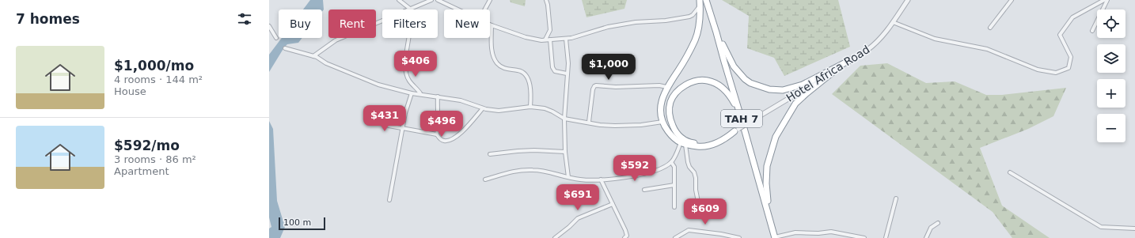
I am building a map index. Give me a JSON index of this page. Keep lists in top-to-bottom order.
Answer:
{
  "streets": {
    "highway": ["TAH 7"],
    "street": ["Hotel Africa Road"]
  },
  "scale_bar": "100 m",
  "page": {
    "heading": "7 homes",
    "map_buttons": ["+", "−"],
    "chip": [
      "Buy",
      "Rent",
      "Filters",
      "New"
    ],
    "list": [
      {
        "name": "$1,000/mo",
        "note": "4 rooms · 144 m² · House"
      },
      {
        "name": "$592/mo",
        "note": "3 rooms · 86 m² · Apartment"
      }
    ],
    "price": [
      "$406",
      "$1,000",
      "$431",
      "$496",
      "$592",
      "$691",
      "$609"
    ],
    "scale": "100 m"
  }
}
